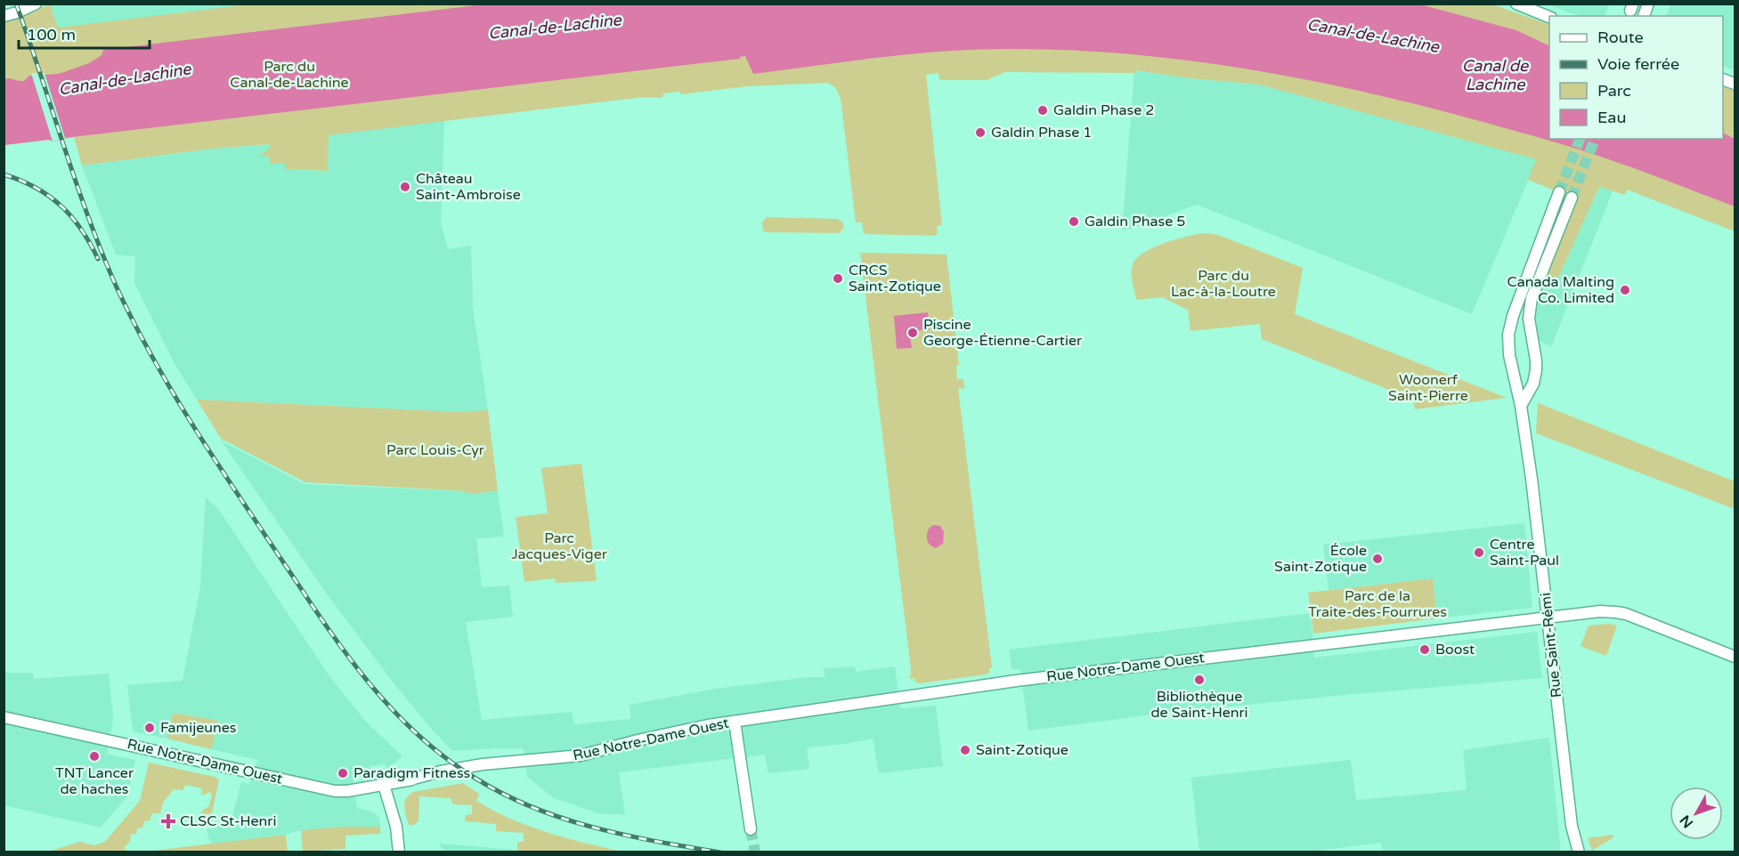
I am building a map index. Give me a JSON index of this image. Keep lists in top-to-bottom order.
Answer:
{
  "streets": {
    "main road": ["Rue Saint-Rémi", "Rue Notre-Dame Ouest"]
  },
  "crossings": [
    ["Rue Saint-Rémi", "Rue Notre-Dame Ouest"]
  ],
  "water": ["Canal-de-Lachine", "Canal de Lachine"],
  "parks": [
    "Parc du Canal-de-Lachine",
    "Parc du Lac-à-la-Loutre",
    "Woonerf Saint-Pierre",
    "Parc Louis-Cyr",
    "Parc Jacques-Viger",
    "Parc de la Traite-des-Fourrures"
  ],
  "places": {
    "other": [
      "Galdin Phase 2",
      "Galdin Phase 1",
      "Château Saint-Ambroise",
      "Galdin Phase 5",
      "CRCS Saint-Zotique",
      "Canada Malting Co. Limited",
      "Piscine George-Étienne-Cartier",
      "Centre Saint-Paul",
      "École Saint-Zotique",
      "Boost",
      "Bibliothèque de Saint-Henri",
      "Famijeunes",
      "Saint-Zotique",
      "TNT Lancer de haches",
      "Paradigm Fitness"
    ],
    "health": ["CLSC St-Henri"]
  },
  "legend": [
    "Route",
    "Voie ferrée",
    "Parc",
    "Eau"
  ],
  "scale_bar": "100 m",
  "north": "bottom left"
}
